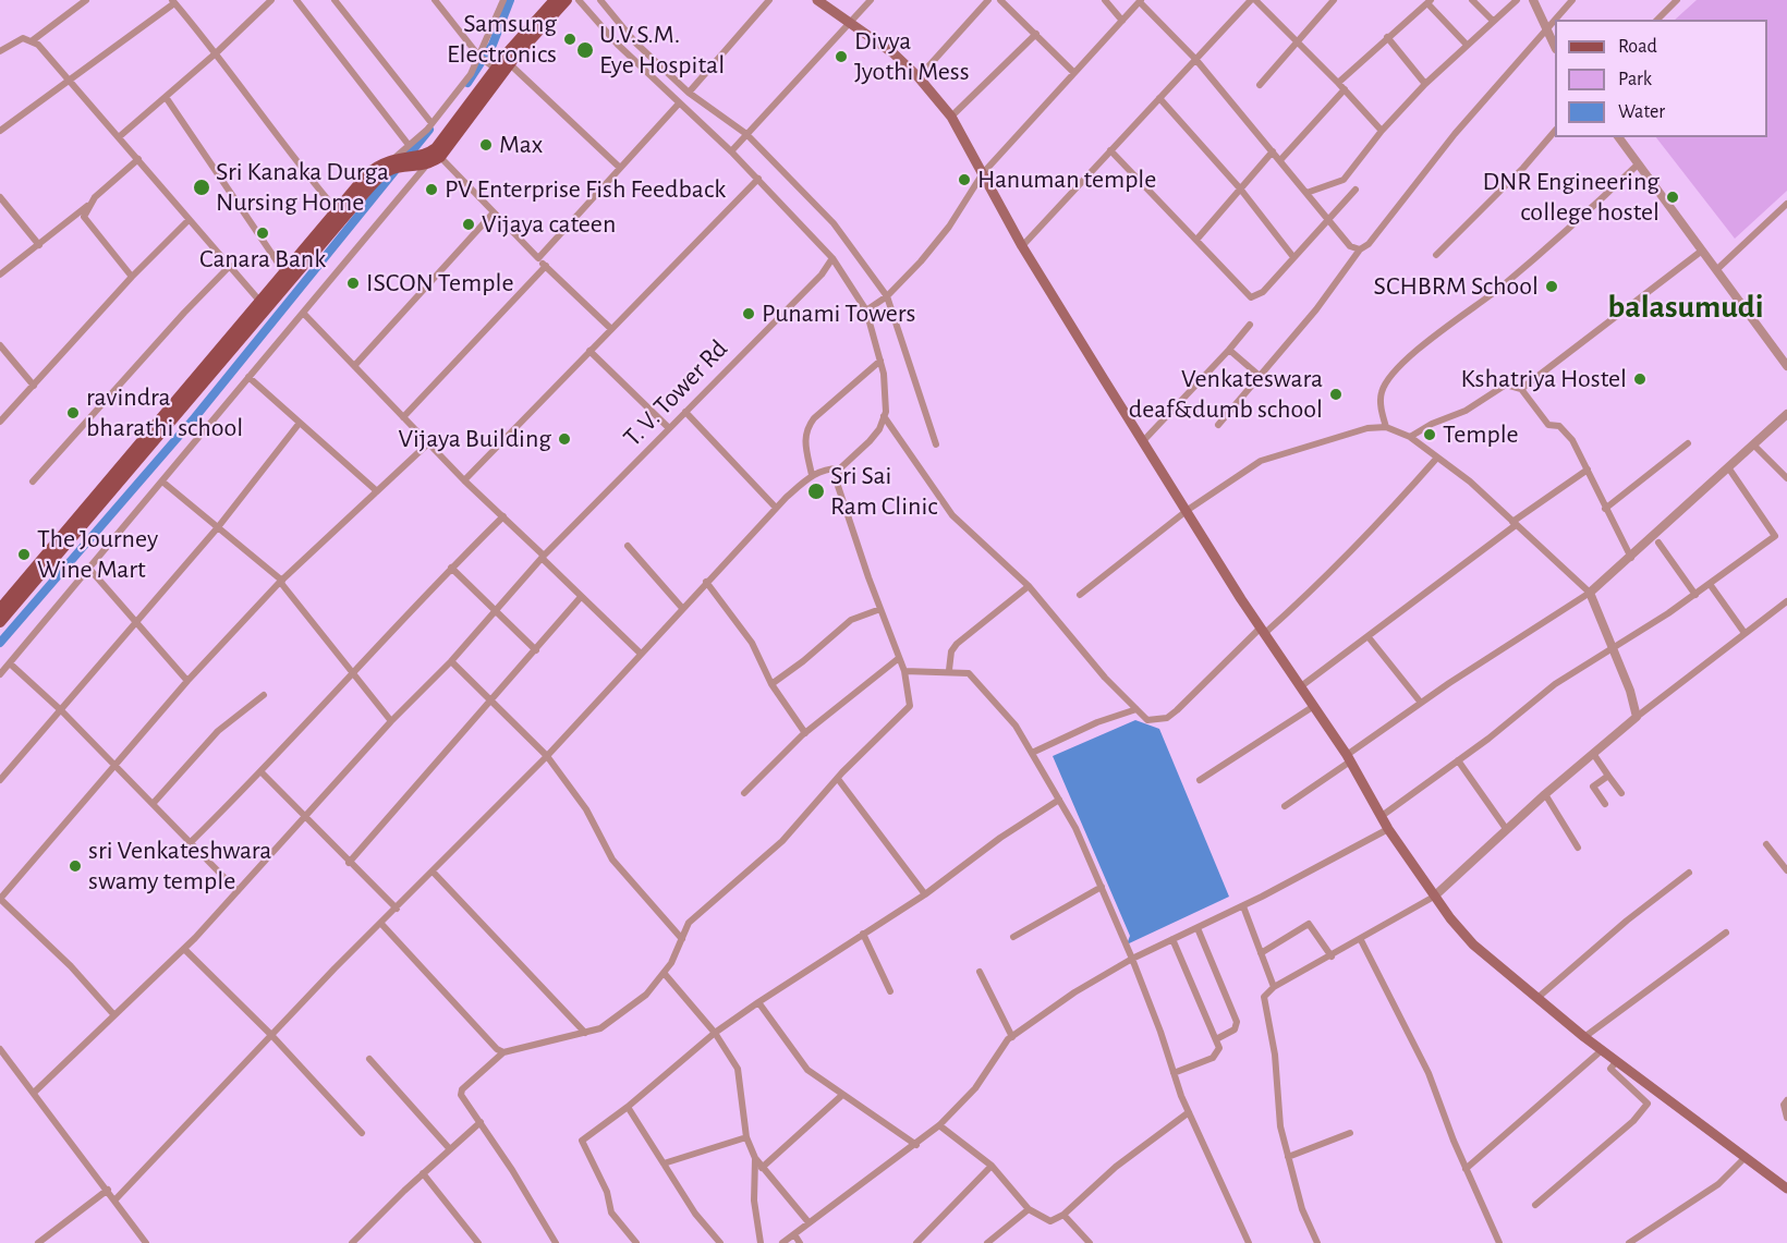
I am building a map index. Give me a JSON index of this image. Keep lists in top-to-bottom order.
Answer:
{
  "streets": {
    "street": ["T. V. Tower Rd"]
  },
  "districts": ["balasumudi"],
  "places": [
    "Samsung Electronics",
    "U.V.S.M. Eye Hospital",
    "Divya Jyothi Mess",
    "Max",
    "Hanuman temple",
    "Sri Kanaka Durga Nursing Home",
    "PV Enterprise Fish Feedback",
    "DNR Engineering college hostel",
    "Vijaya cateen",
    "Canara Bank",
    "ISCON Temple",
    "SCHBRM School",
    "Punami Towers",
    "Kshatriya Hostel",
    "Venkateswara deaf&dumb school",
    "ravindra bharathi school",
    "Temple",
    "Vijaya Building",
    "Sri Sai Ram Clinic",
    "The Journey Wine Mart",
    "sri Venkateshwara swamy temple"
  ],
  "legend": ["Road", "Park", "Water"]
}
